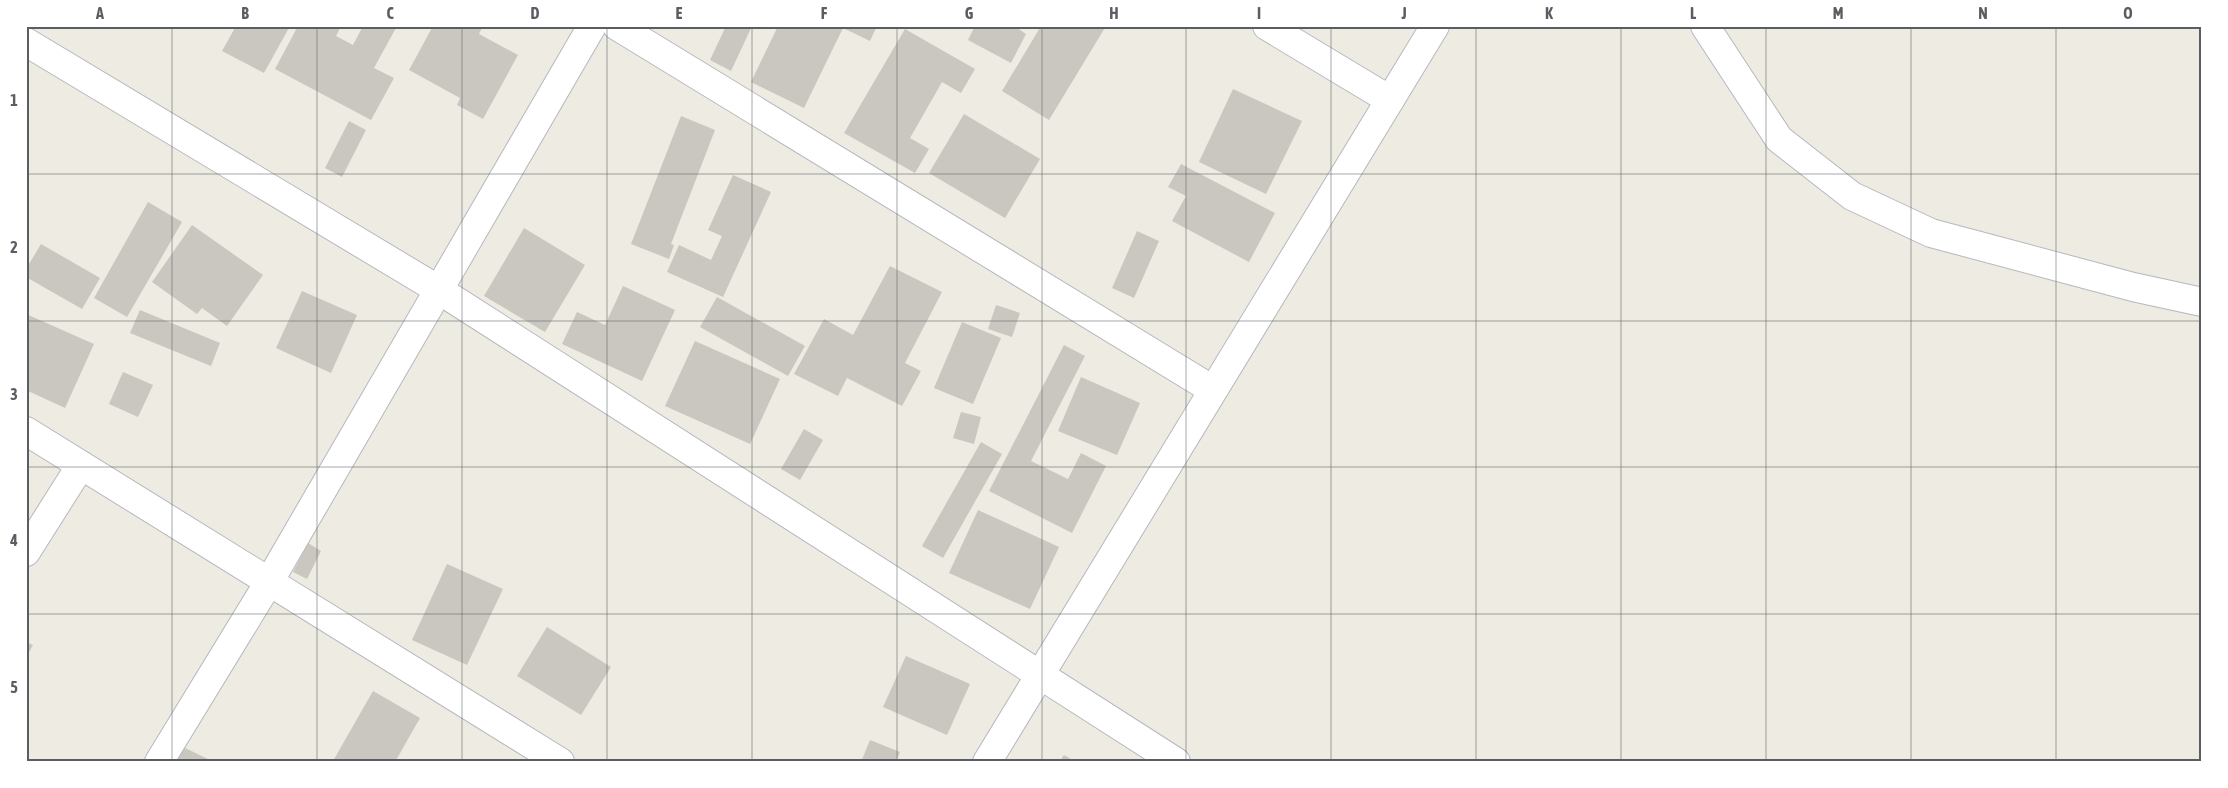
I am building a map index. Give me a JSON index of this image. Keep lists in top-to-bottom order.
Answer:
{
  "grid": {
    "columns": [
      "A",
      "B",
      "C",
      "D",
      "E",
      "F",
      "G",
      "H",
      "I",
      "J",
      "K",
      "L",
      "M",
      "N",
      "O"
    ],
    "rows": [
      "1",
      "2",
      "3",
      "4",
      "5"
    ]
  }
}
